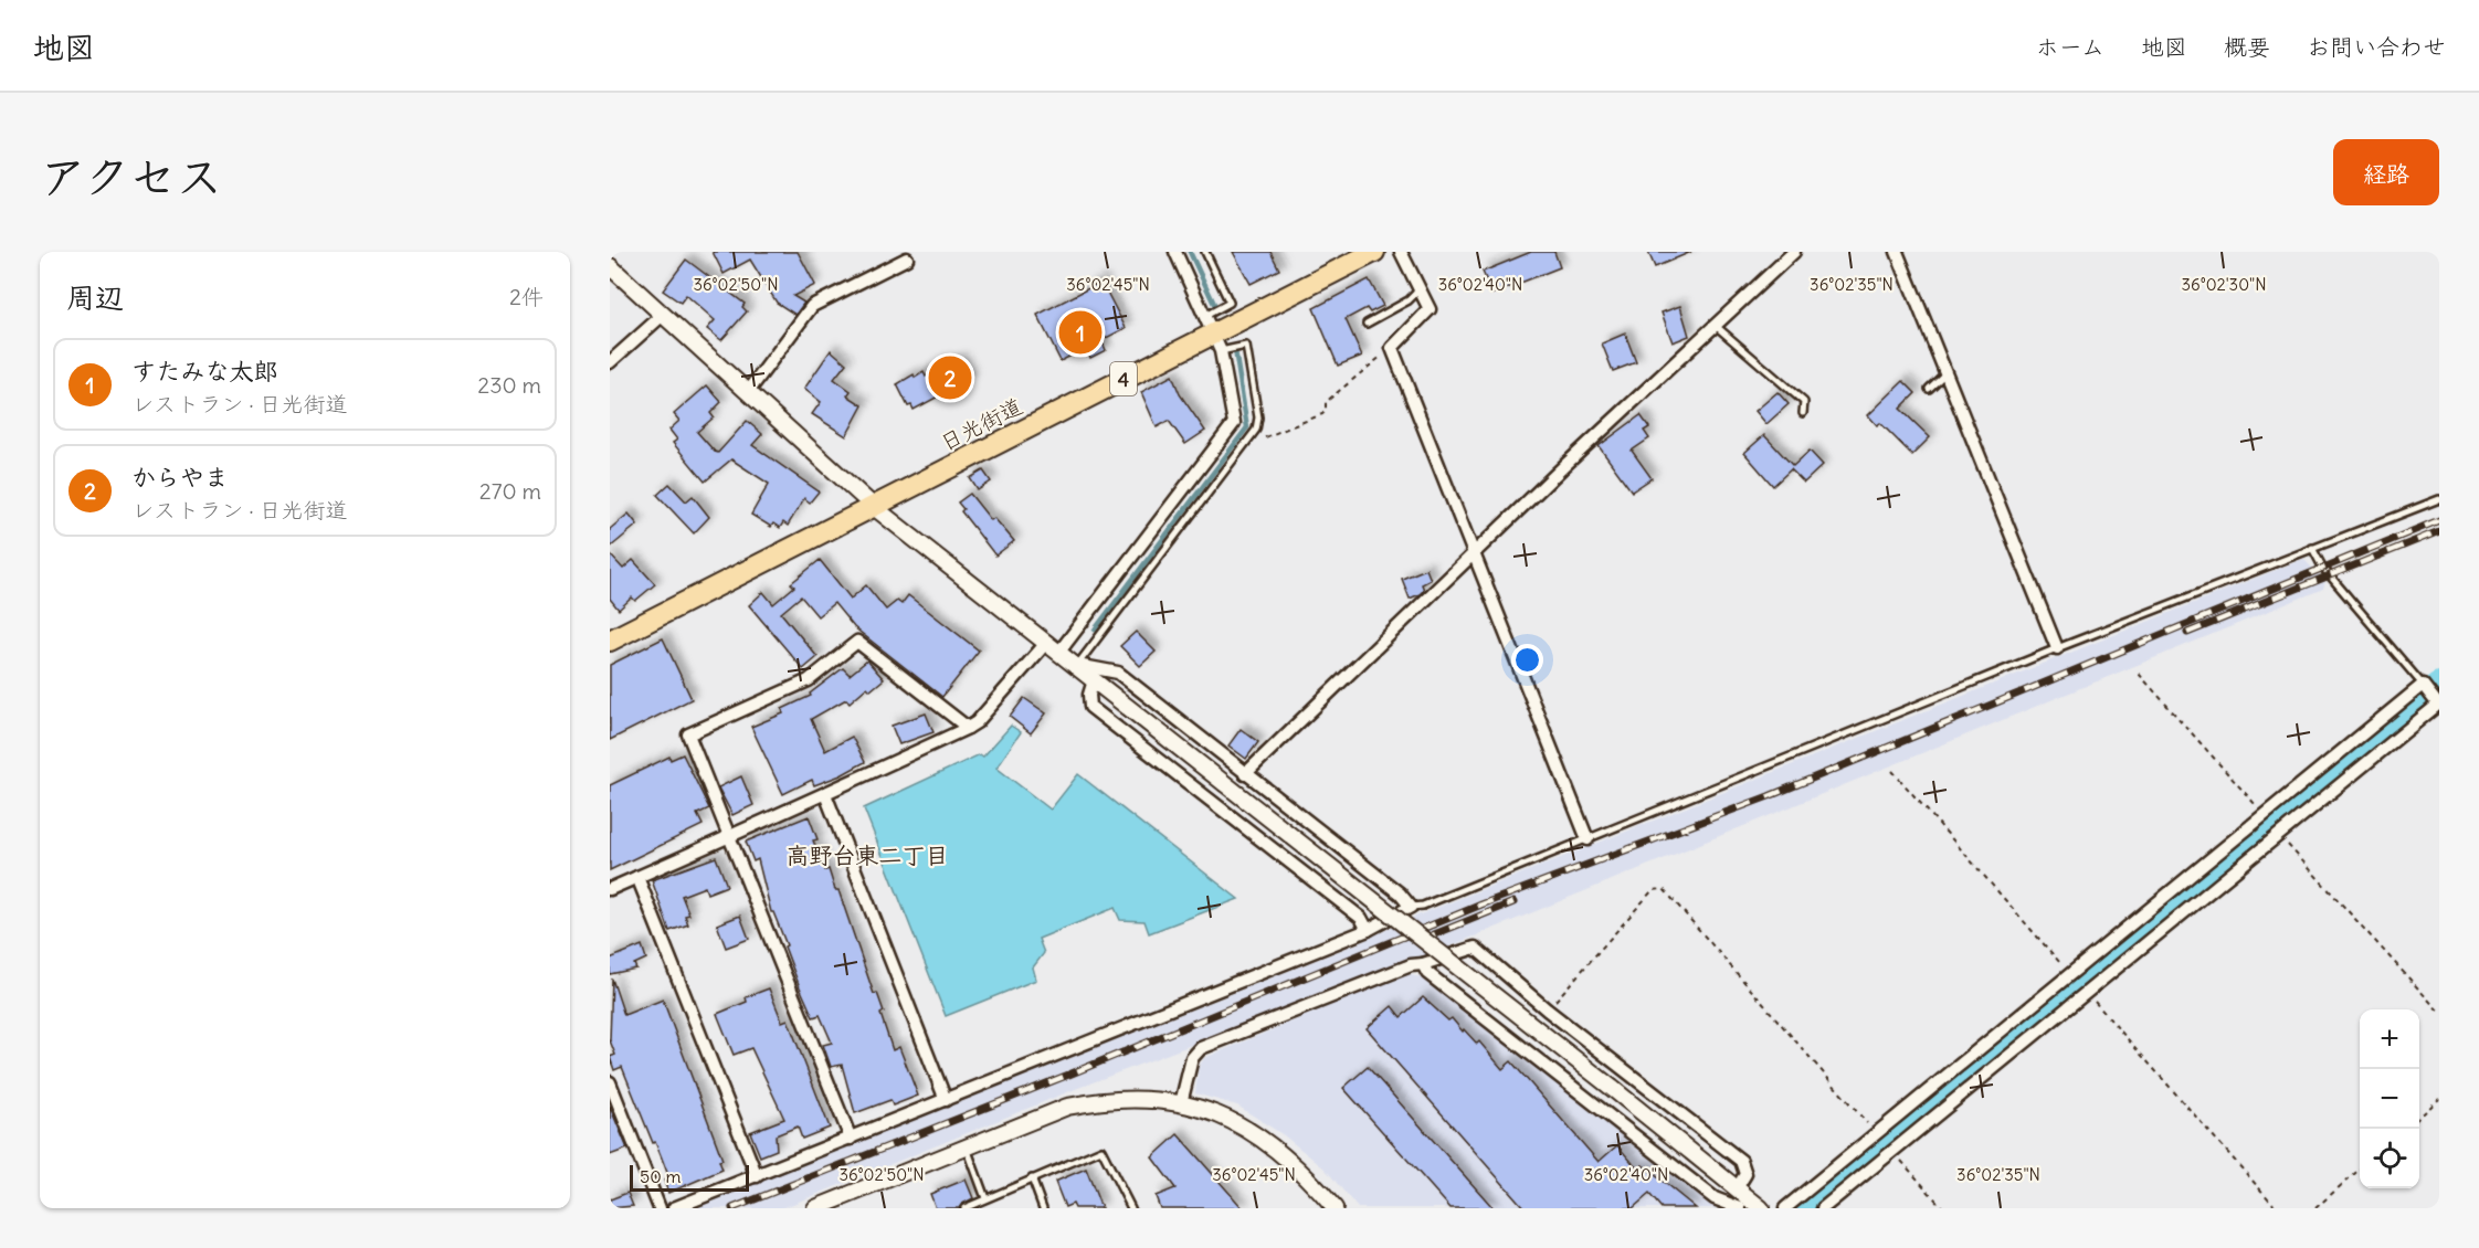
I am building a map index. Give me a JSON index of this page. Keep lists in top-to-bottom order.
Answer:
{
  "streets": {
    "highway": ["4", "日光街道"]
  },
  "districts": ["高野台東二丁目"],
  "scale_bar": "50 m",
  "page": {
    "header": "地図",
    "nav": [
      "ホーム",
      "地図",
      "概要",
      "お問い合わせ"
    ],
    "title": "アクセス",
    "buttons": "経路",
    "heading": ["周辺", "2件"],
    "pins": ["1", "2"],
    "list": [
      {
        "mark": "1",
        "name": "すたみな太郎",
        "note": "レストラン · 日光街道",
        "value": "230 m"
      },
      {
        "mark": "2",
        "name": "からやま",
        "note": "レストラン · 日光街道",
        "value": "270 m"
      }
    ],
    "map_buttons": ["+", "−"],
    "scale": "50 m"
  },
  "coordinates": [
    "36°02'50\"N",
    "36°02'45\"N",
    "36°02'40\"N",
    "36°02'35\"N",
    "36°02'30\"N"
  ]
}
